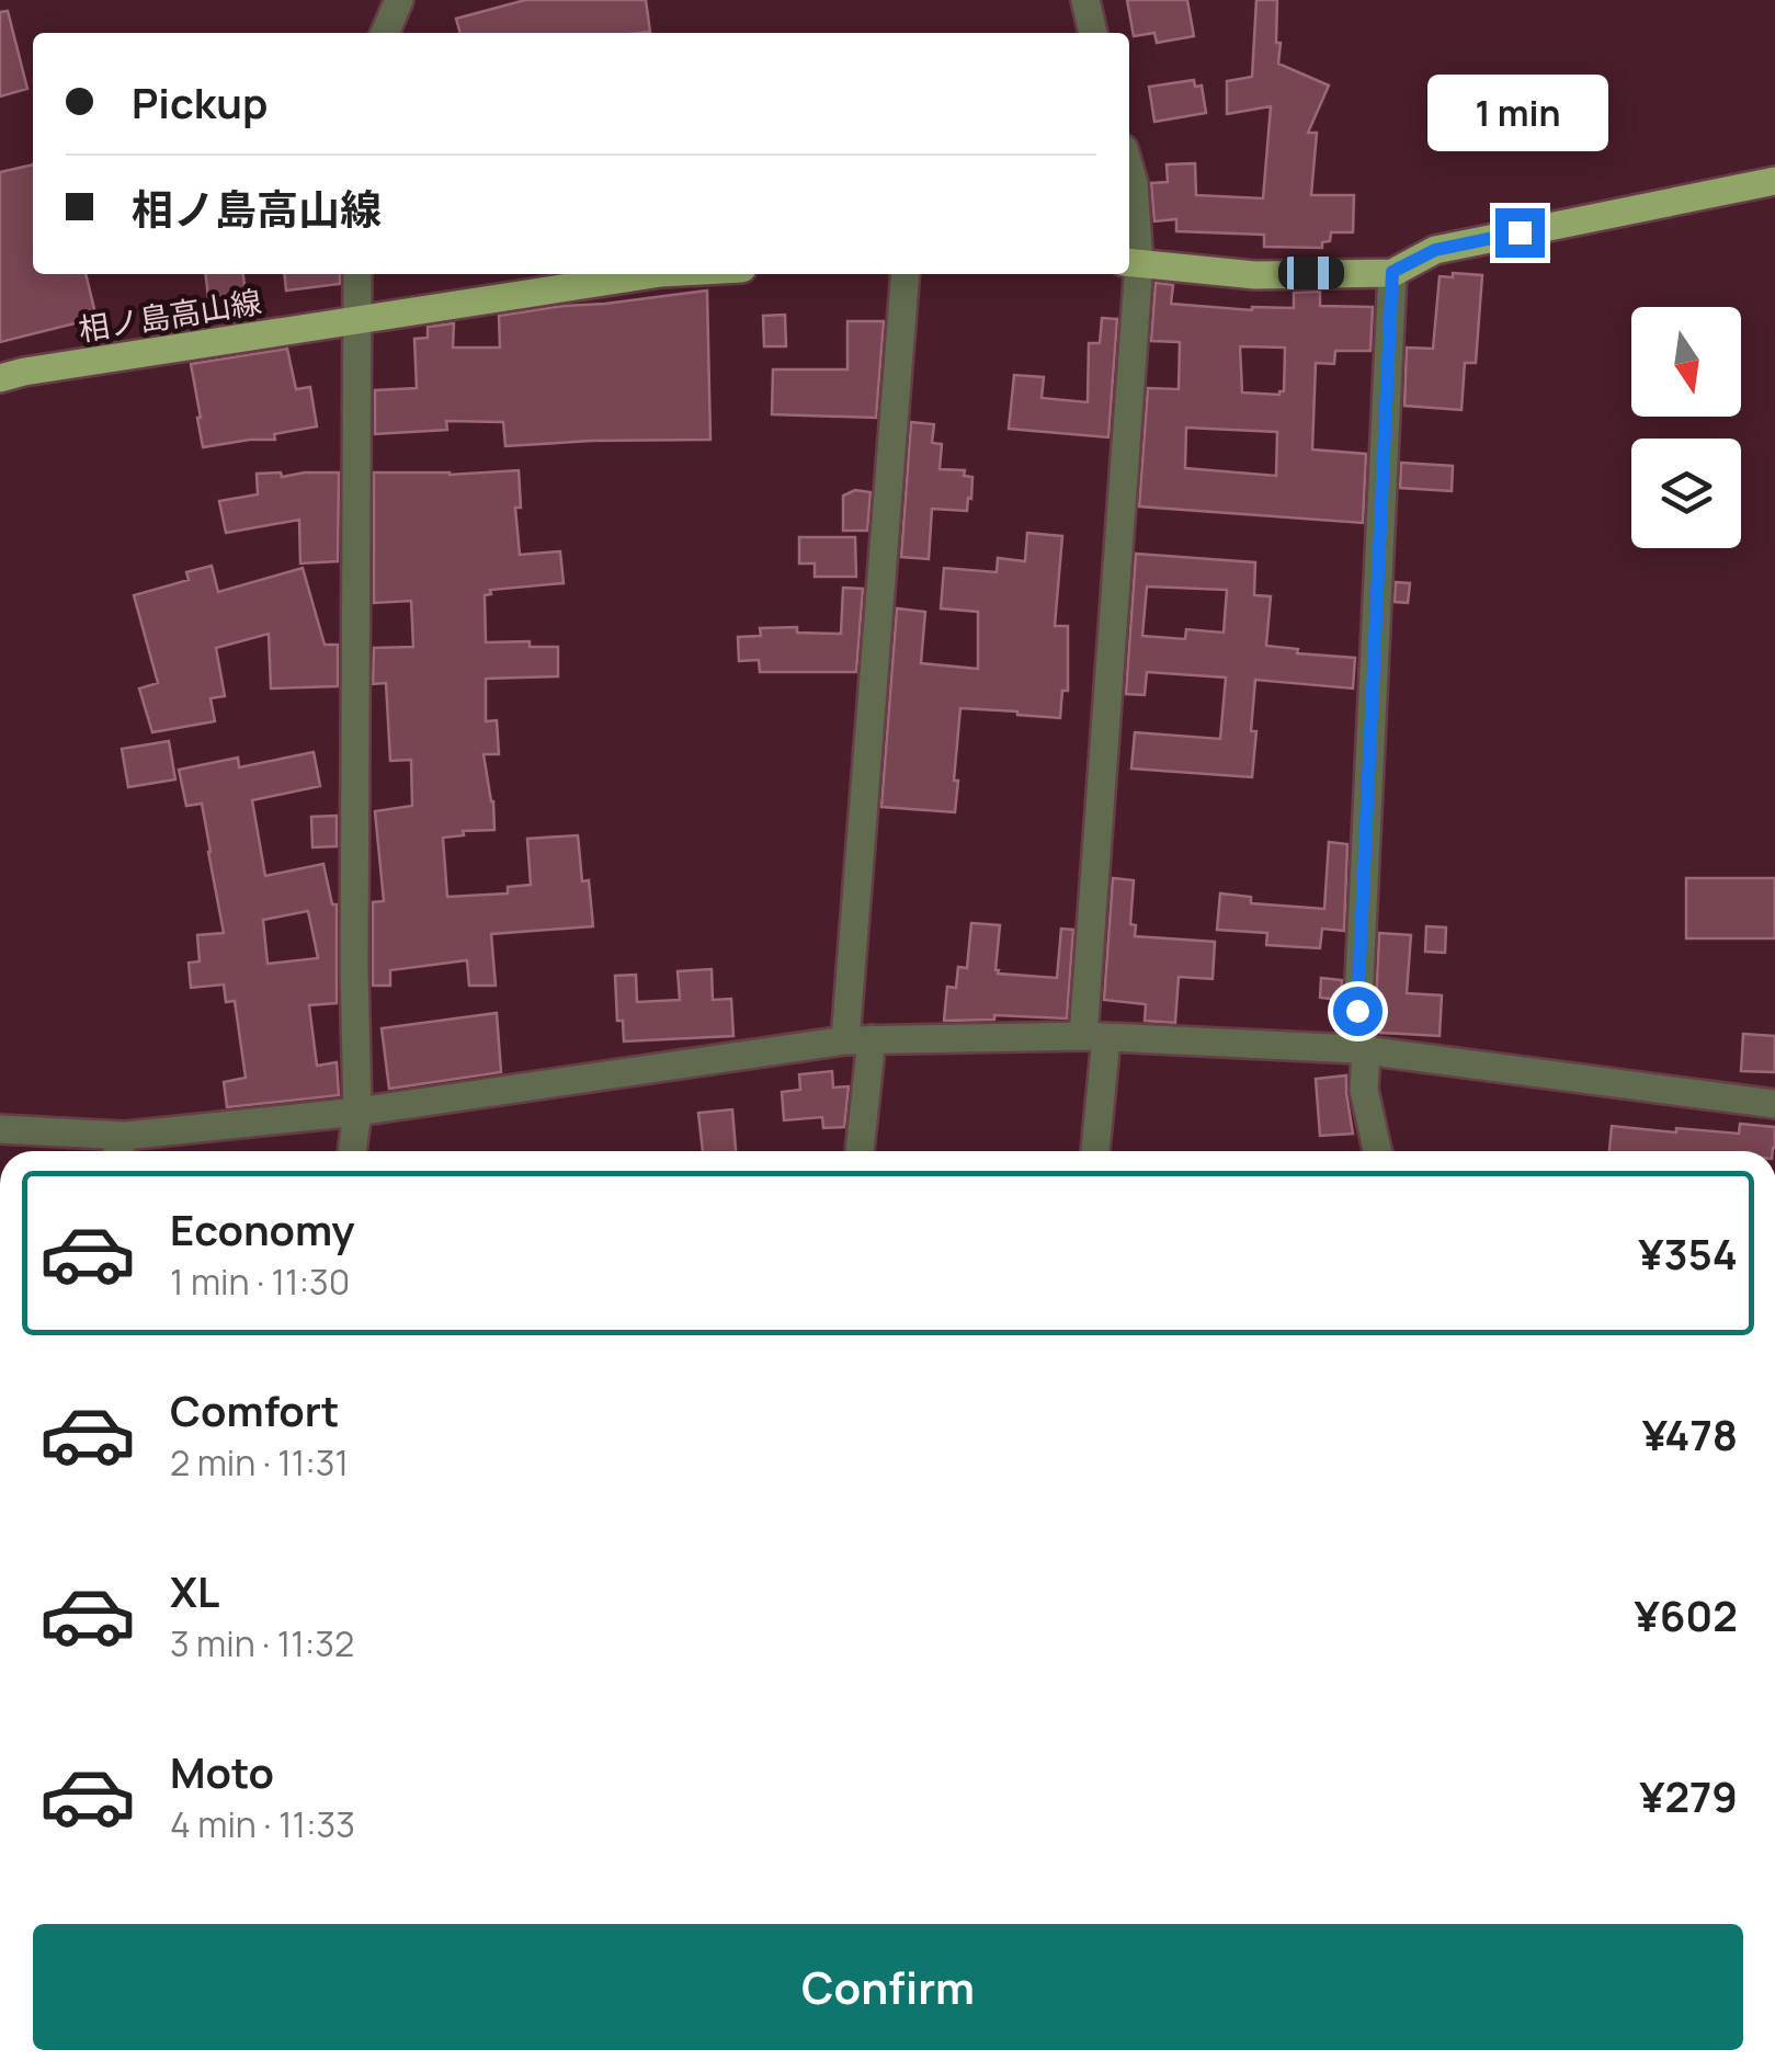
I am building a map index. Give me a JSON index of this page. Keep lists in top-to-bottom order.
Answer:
{
  "streets": {
    "main road": ["相ノ島高山線"]
  },
  "north": "bottom",
  "page": {
    "banner": ["Pickup", "相ノ島高山線"],
    "bubble": "1 min",
    "list": [
      {
        "name": "Economy",
        "note": "1 min · 11:30",
        "value": "¥354"
      },
      {
        "name": "Comfort",
        "note": "2 min · 11:31",
        "value": "¥478"
      },
      {
        "name": "XL",
        "note": "3 min · 11:32",
        "value": "¥602"
      },
      {
        "name": "Moto",
        "note": "4 min · 11:33",
        "value": "¥279"
      }
    ],
    "buttons": "Confirm"
  }
}
